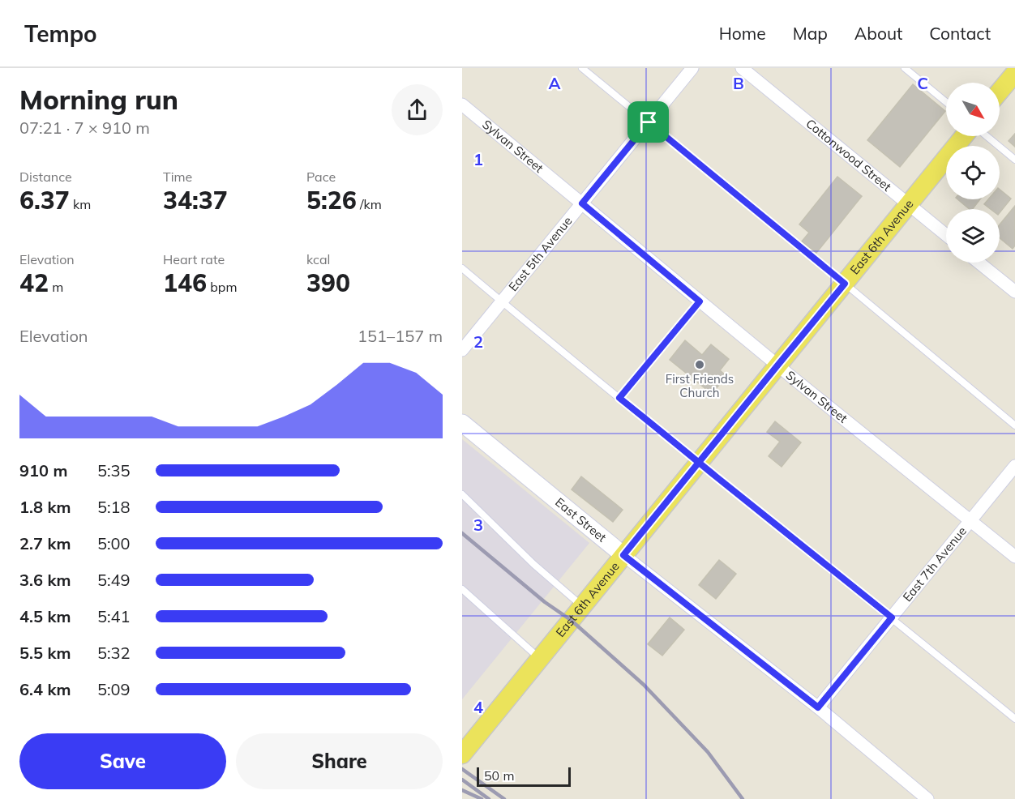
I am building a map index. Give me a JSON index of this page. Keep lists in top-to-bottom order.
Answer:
{
  "streets": {
    "main road": ["East 6th Avenue"],
    "street": [
      "Sylvan Street",
      "Cottonwood Street",
      "East 5th Avenue",
      "East Street",
      "East 7th Avenue"
    ]
  },
  "crossings": [
    ["Sylvan Street", "East 6th Avenue"],
    ["Sylvan Street", "East 5th Avenue"],
    ["Sylvan Street", "East 7th Avenue"],
    ["Cottonwood Street", "East 6th Avenue"],
    ["East 6th Avenue", "East Street"],
    ["East Street", "East 7th Avenue"]
  ],
  "places": ["First Friends Church"],
  "scale_bar": "50 m",
  "north": "bottom right",
  "page": {
    "header": "Tempo",
    "nav": [
      "Home",
      "Map",
      "About",
      "Contact"
    ],
    "heading": ["Morning run", "07:21 · 7 × 910 m"],
    "stats": [
      ["Distance", "6.37 km"],
      ["Time", "34:37"],
      ["Pace", "5:26 /km"],
      ["Elevation", "42 m"],
      ["Heart rate", "146 bpm"],
      ["kcal", "390"]
    ],
    "chart": ["Elevation", "151–157 m"],
    "list": [
      {
        "name": "910 m",
        "note": "5:35"
      },
      {
        "name": "1.8 km",
        "note": "5:18"
      },
      {
        "name": "2.7 km",
        "note": "5:00"
      },
      {
        "name": "3.6 km",
        "note": "5:49"
      },
      {
        "name": "4.5 km",
        "note": "5:41"
      },
      {
        "name": "5.5 km",
        "note": "5:32"
      },
      {
        "name": "6.4 km",
        "note": "5:09"
      }
    ],
    "buttons": ["Save", "Share"],
    "scale": "50 m"
  },
  "grid": {
    "columns": ["A", "B", "C"],
    "rows": [
      "1",
      "2",
      "3",
      "4"
    ]
  }
}
